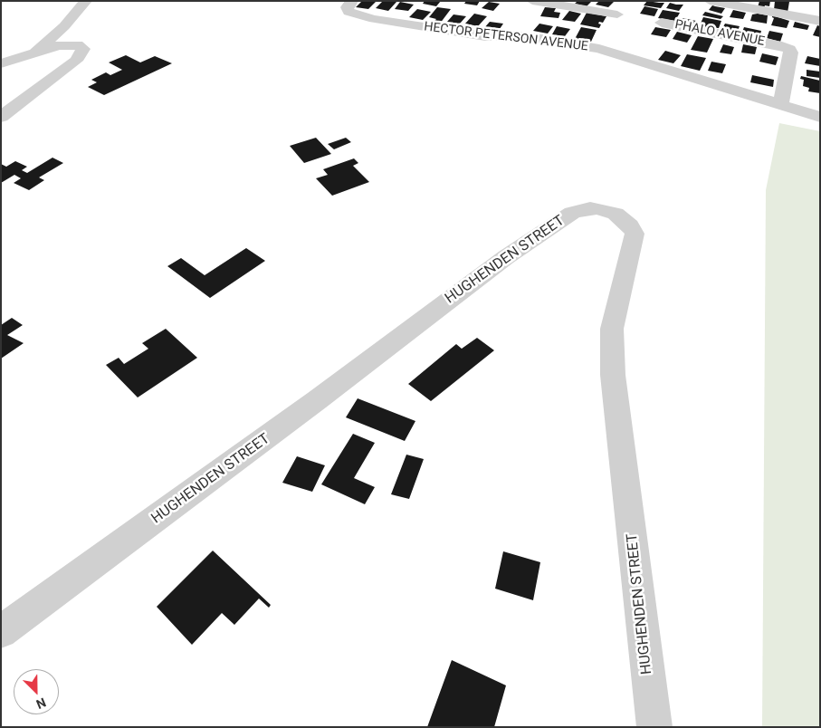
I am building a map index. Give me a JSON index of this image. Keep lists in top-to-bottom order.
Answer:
{
  "streets": {
    "street": ["PHALO AVENUE", "HECTOR PETERSON AVENUE", "HUGHENDEN STREET"]
  },
  "crossings": [
    ["PHALO AVENUE", "HECTOR PETERSON AVENUE"]
  ],
  "north": "bottom right"
}
